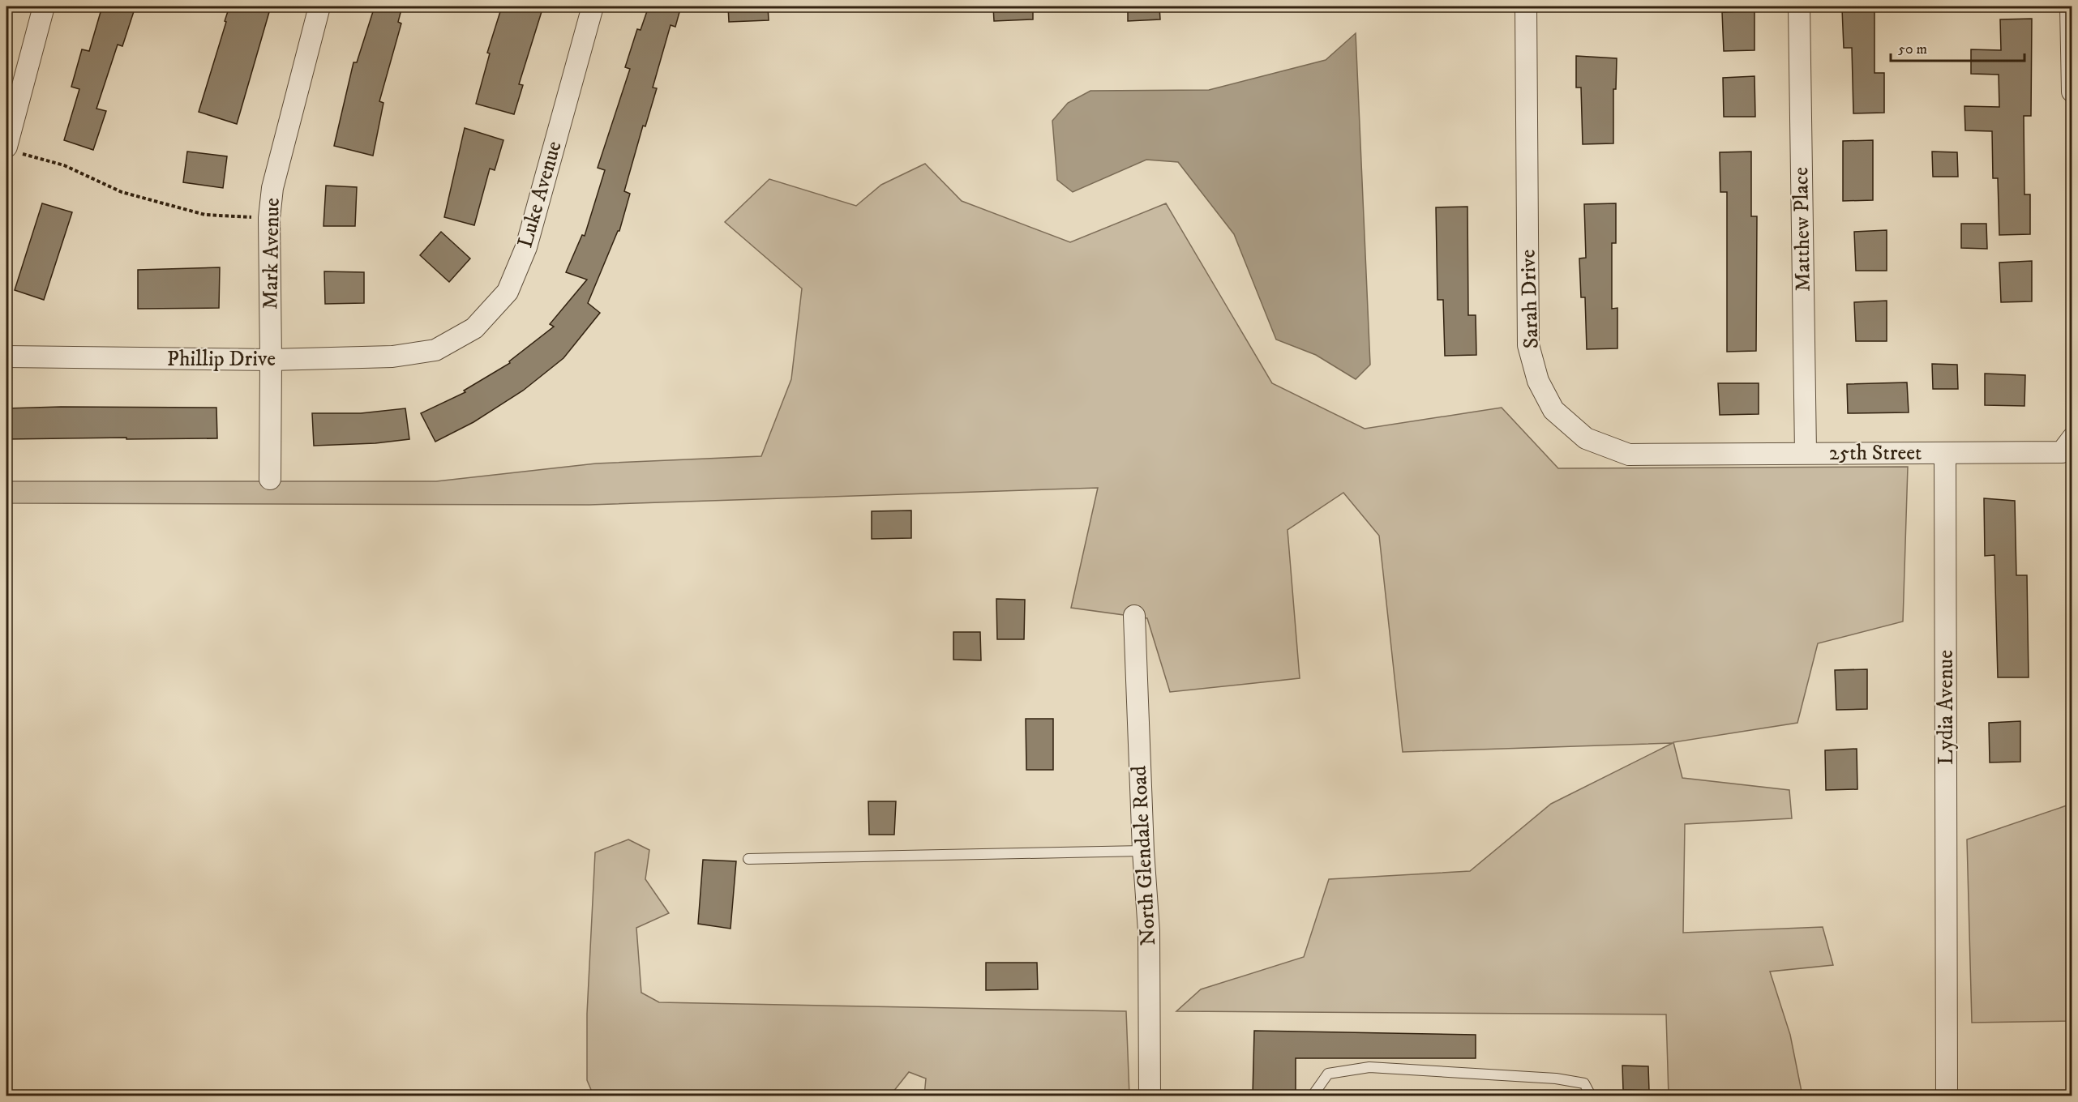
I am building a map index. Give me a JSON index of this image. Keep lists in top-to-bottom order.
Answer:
{
  "streets": {
    "street": [
      "Luke Avenue",
      "Matthew Place",
      "Mark Avenue",
      "Sarah Drive",
      "Phillip Drive",
      "25th Street",
      "Lydia Avenue",
      "North Glendale Road"
    ]
  },
  "crossings": [
    ["Luke Avenue", "Phillip Drive"],
    ["Matthew Place", "Sarah Drive"],
    ["Matthew Place", "25th Street"],
    ["Mark Avenue", "Phillip Drive"],
    ["Sarah Drive", "25th Street"],
    ["25th Street", "Lydia Avenue"]
  ],
  "scale_bar": "50 m"
}
